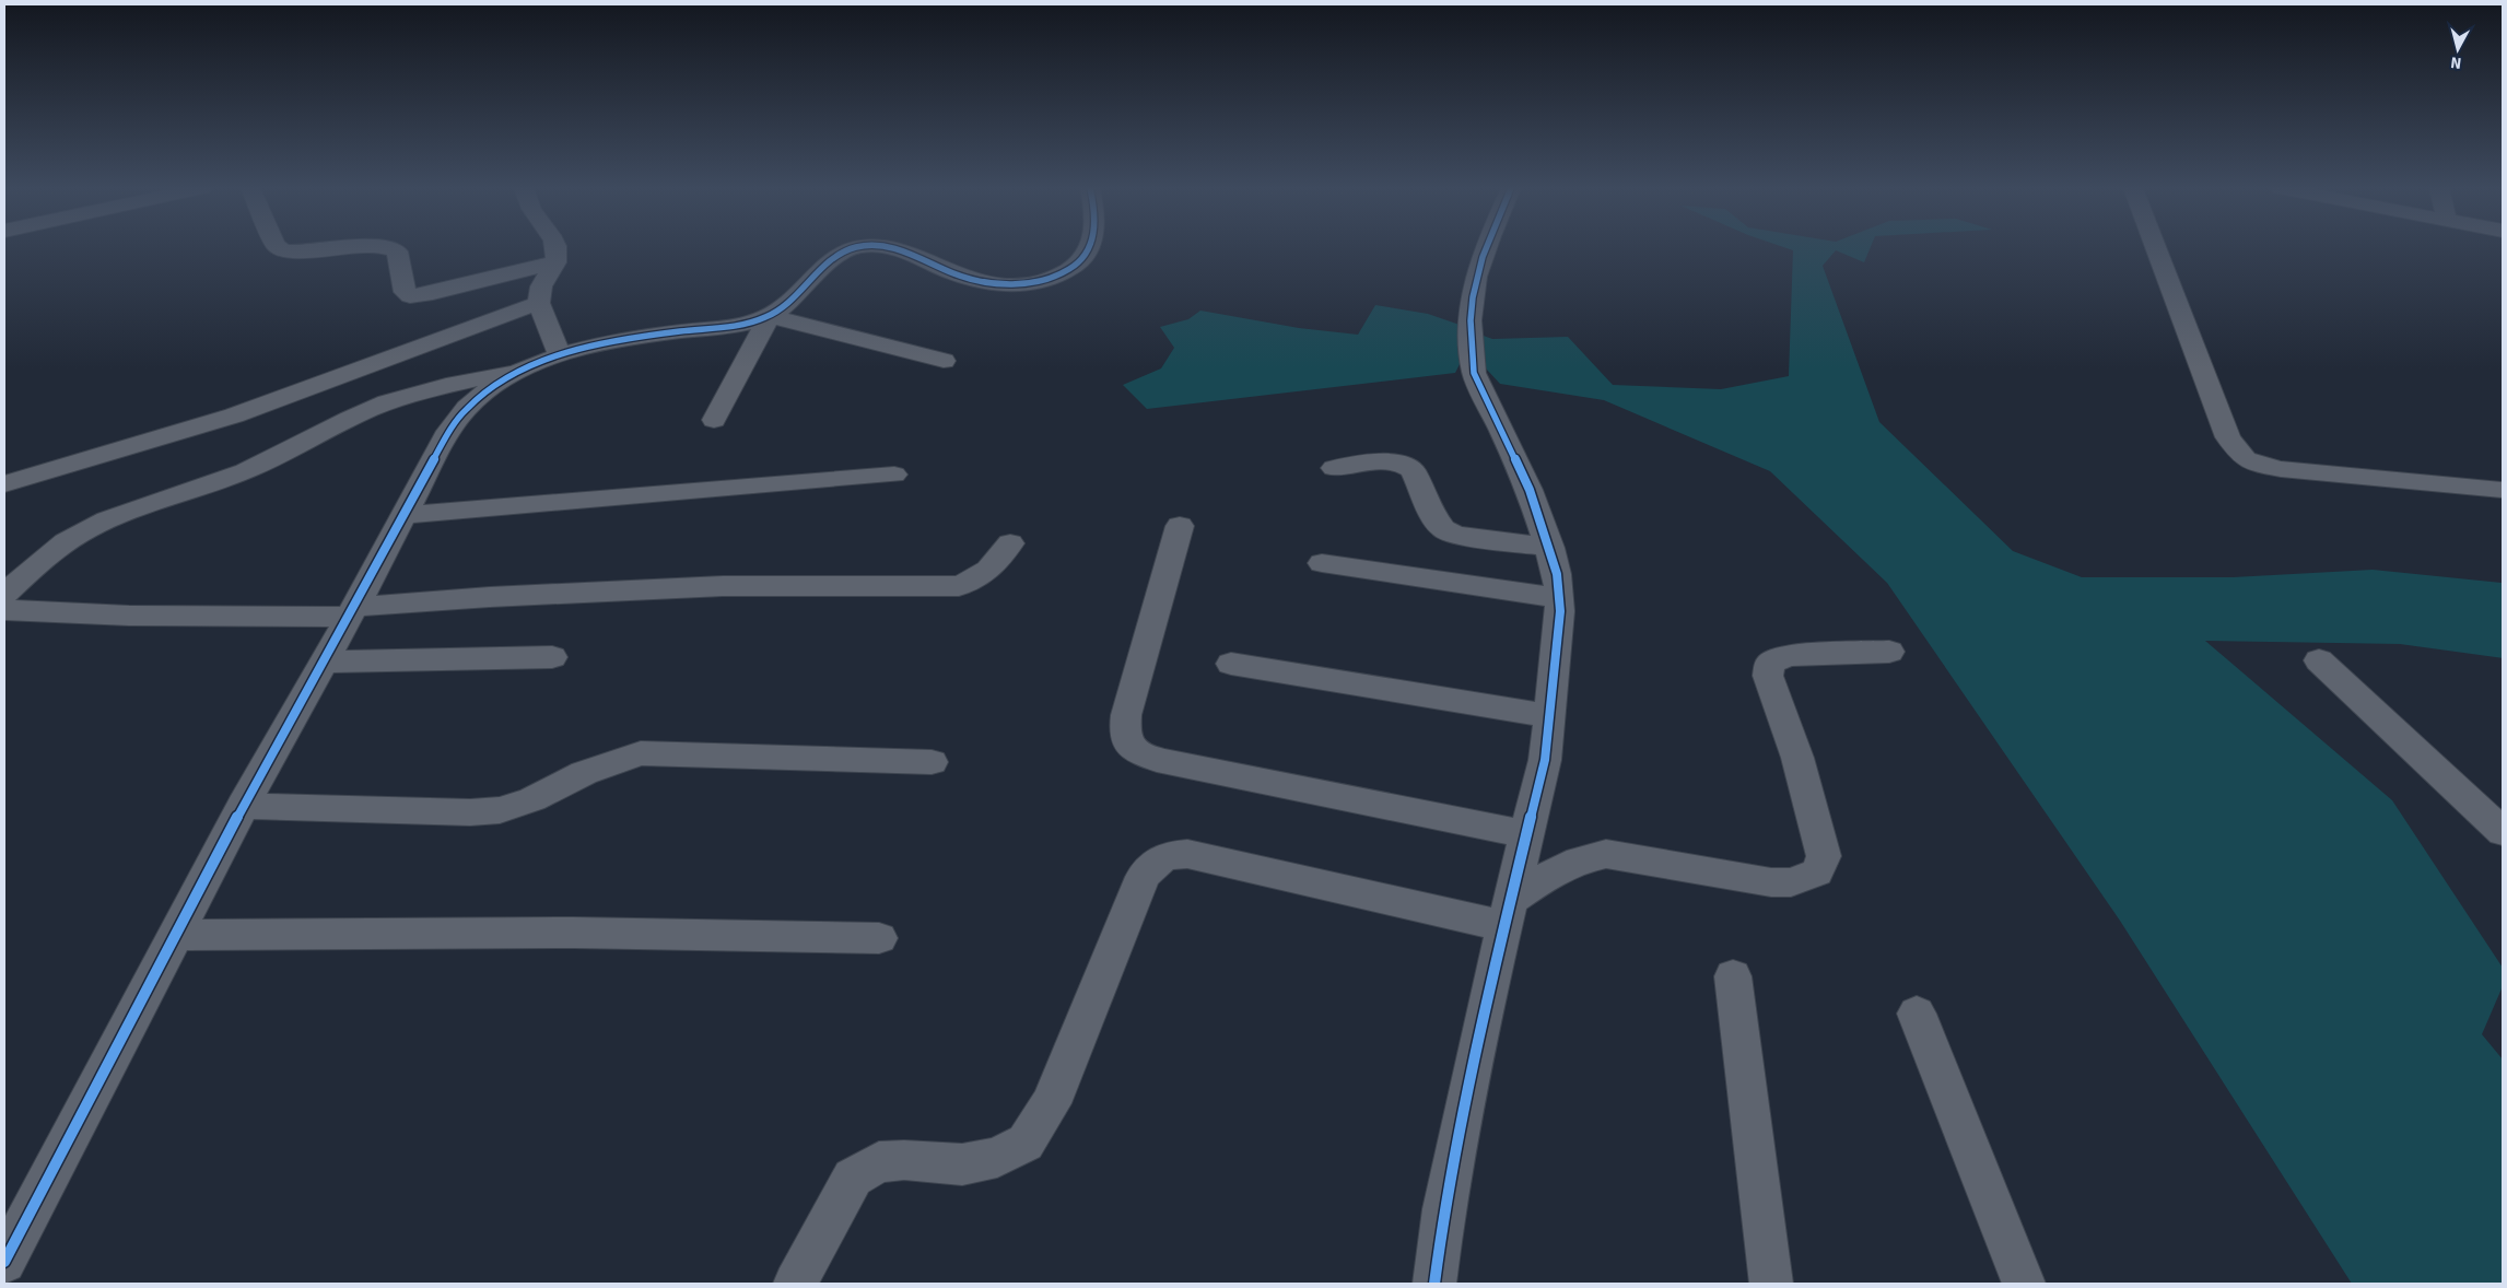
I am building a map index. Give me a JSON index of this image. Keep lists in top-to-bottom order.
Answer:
{
  "north": "bottom"
}
